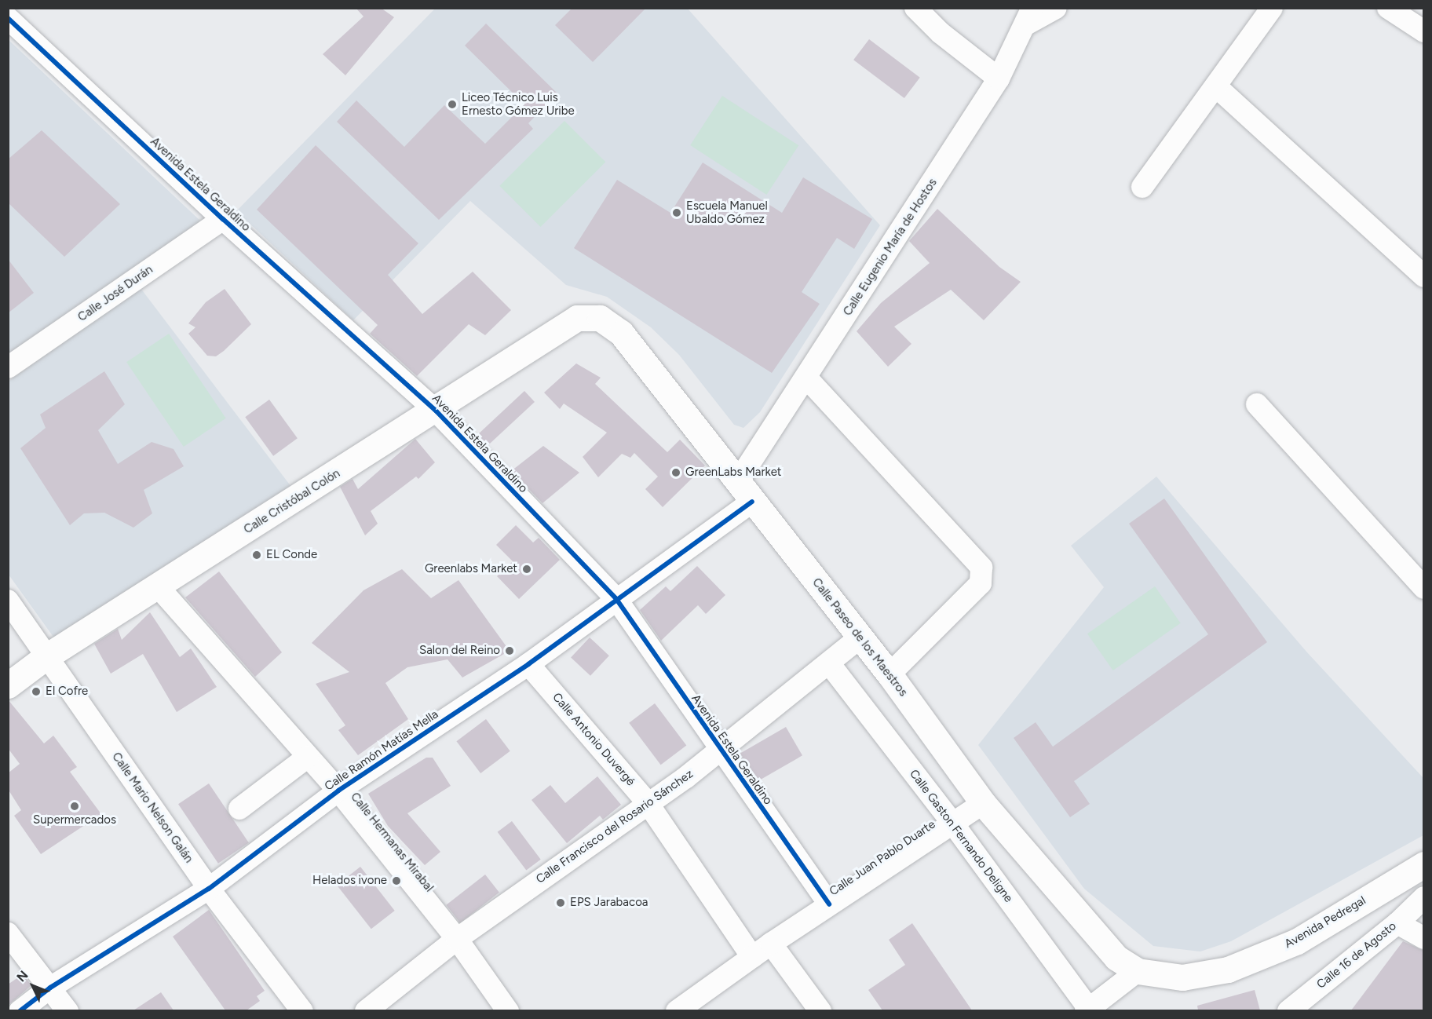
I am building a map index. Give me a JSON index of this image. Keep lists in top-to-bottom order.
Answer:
{
  "streets": {
    "main road": ["Calle Cristóbal Colón", "Calle Paseo de los Maestros", "Avenida Pedregal"],
    "street": [
      "Avenida Estela Geraldino",
      "Calle Eugenio María de Hostos",
      "Calle José Durán",
      "Calle Antonio Duvergé",
      "Calle Ramón Matías Mella",
      "Calle Mario Nelson Galán",
      "Calle Francisco del Rosario Sánchez",
      "Calle Gaston Fernando Deligne",
      "Calle Hermanas Mirabal",
      "Calle Juan Pablo Duarte",
      "Calle 16 de Agosto"
    ]
  },
  "crossings": [
    ["Avenida Estela Geraldino", "Calle José Durán"],
    ["Avenida Estela Geraldino", "Calle Cristóbal Colón"],
    ["Avenida Estela Geraldino", "Calle Ramón Matías Mella"],
    ["Avenida Estela Geraldino", "Calle Francisco del Rosario Sánchez"],
    ["Avenida Estela Geraldino", "Calle Juan Pablo Duarte"],
    ["Calle Eugenio María de Hostos", "Calle Paseo de los Maestros"],
    ["Calle Cristóbal Colón", "Calle Paseo de los Maestros"],
    ["Calle Cristóbal Colón", "Calle Mario Nelson Galán"],
    ["Calle Cristóbal Colón", "Calle Hermanas Mirabal"],
    ["Calle Paseo de los Maestros", "Calle Ramón Matías Mella"],
    ["Calle Paseo de los Maestros", "Calle Francisco del Rosario Sánchez"],
    ["Calle Paseo de los Maestros", "Calle Juan Pablo Duarte"],
    ["Calle Paseo de los Maestros", "Avenida Pedregal"],
    ["Calle Antonio Duvergé", "Calle Ramón Matías Mella"],
    ["Calle Antonio Duvergé", "Calle Francisco del Rosario Sánchez"],
    ["Calle Antonio Duvergé", "Calle Juan Pablo Duarte"],
    ["Calle Ramón Matías Mella", "Calle Mario Nelson Galán"],
    ["Calle Ramón Matías Mella", "Calle Hermanas Mirabal"],
    ["Calle Francisco del Rosario Sánchez", "Calle Gaston Fernando Deligne"],
    ["Calle Francisco del Rosario Sánchez", "Calle Hermanas Mirabal"],
    ["Calle Gaston Fernando Deligne", "Calle Juan Pablo Duarte"]
  ],
  "places": [
    "Liceo Técnico Luis Ernesto Gómez Uribe",
    "Escuela Manuel Ubaldo Gómez",
    "GreenLabs Market",
    "EL Conde",
    "Greenlabs Market",
    "Salon del Reino",
    "El Cofre",
    "Supermercados",
    "Helados ivone",
    "EPS Jarabacoa"
  ],
  "north": "top left"
}
